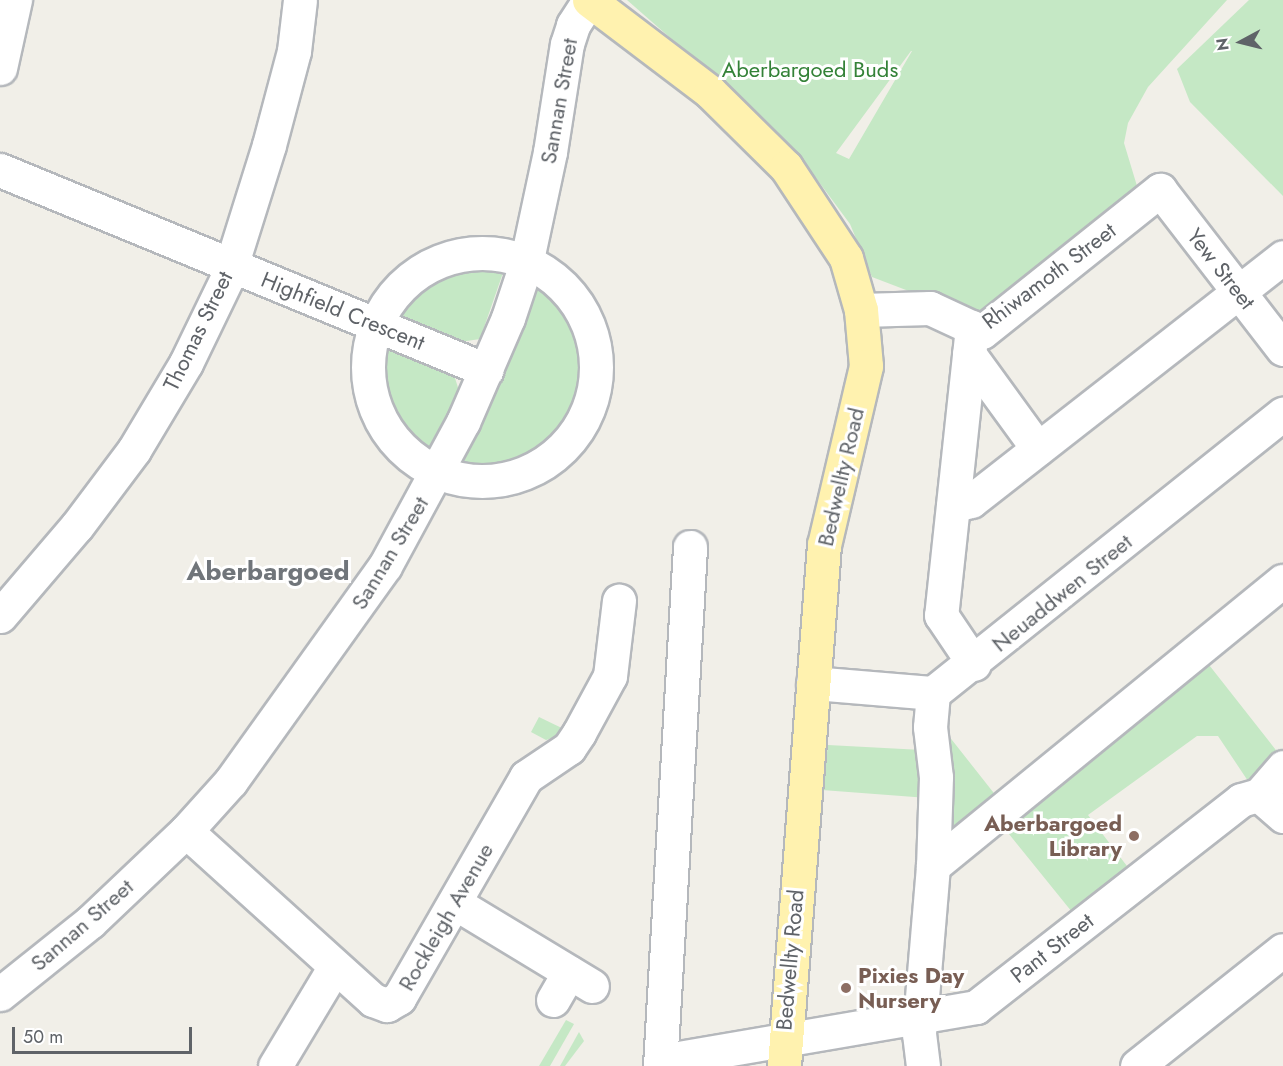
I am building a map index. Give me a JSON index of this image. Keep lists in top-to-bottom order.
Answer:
{
  "streets": {
    "main road": ["Bedwellty Road"],
    "street": [
      "Sannan Street",
      "Yew Street",
      "Rhiwamoth Street",
      "Highfield Crescent",
      "Thomas Street",
      "Neuaddwen Street",
      "Rockleigh Avenue",
      "Pant Street"
    ]
  },
  "crossings": [
    ["Sannan Street", "Highfield Crescent"],
    ["Sannan Street", "Bedwellty Road"],
    ["Sannan Street", "Rockleigh Avenue"],
    ["Yew Street", "Rhiwamoth Street"],
    ["Rhiwamoth Street", "Bedwellty Road"],
    ["Highfield Crescent", "Thomas Street"],
    ["Bedwellty Road", "Pant Street"]
  ],
  "districts": ["Aberbargoed"],
  "parks": ["Aberbargoed Buds"],
  "places": ["Aberbargoed Library", "Pixies Day Nursery"],
  "scale_bar": "50 m",
  "north": "left"
}
